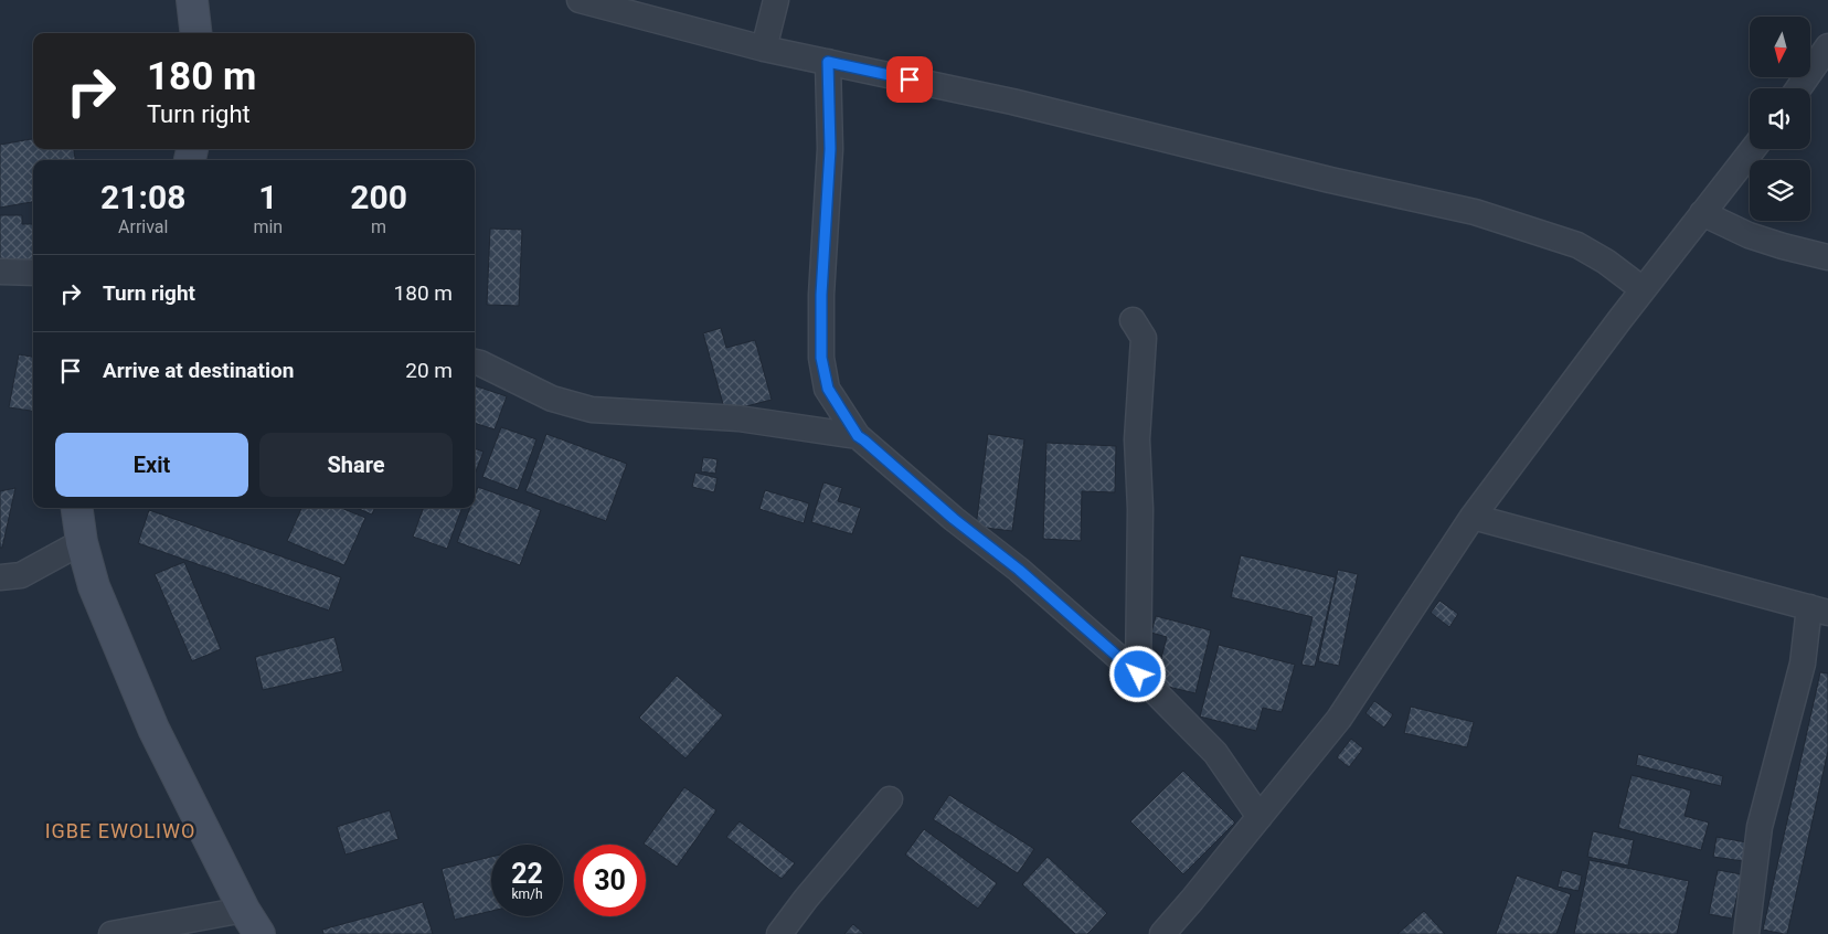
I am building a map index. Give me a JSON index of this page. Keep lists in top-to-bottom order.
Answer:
{
  "districts": ["IGBE EWOLIWO"],
  "north": "bottom",
  "page": {
    "turn": ["180 m", "Turn right"],
    "eta": [
      "21:08",
      "Arrival",
      "1",
      "min",
      "200",
      "m"
    ],
    "list": [
      {
        "name": "Turn right",
        "value": "180 m"
      },
      {
        "name": "Arrive at destination",
        "value": "20 m"
      }
    ],
    "buttons": ["Exit", "Share"],
    "speed": "22 km/h",
    "limit": "30"
  }
}
